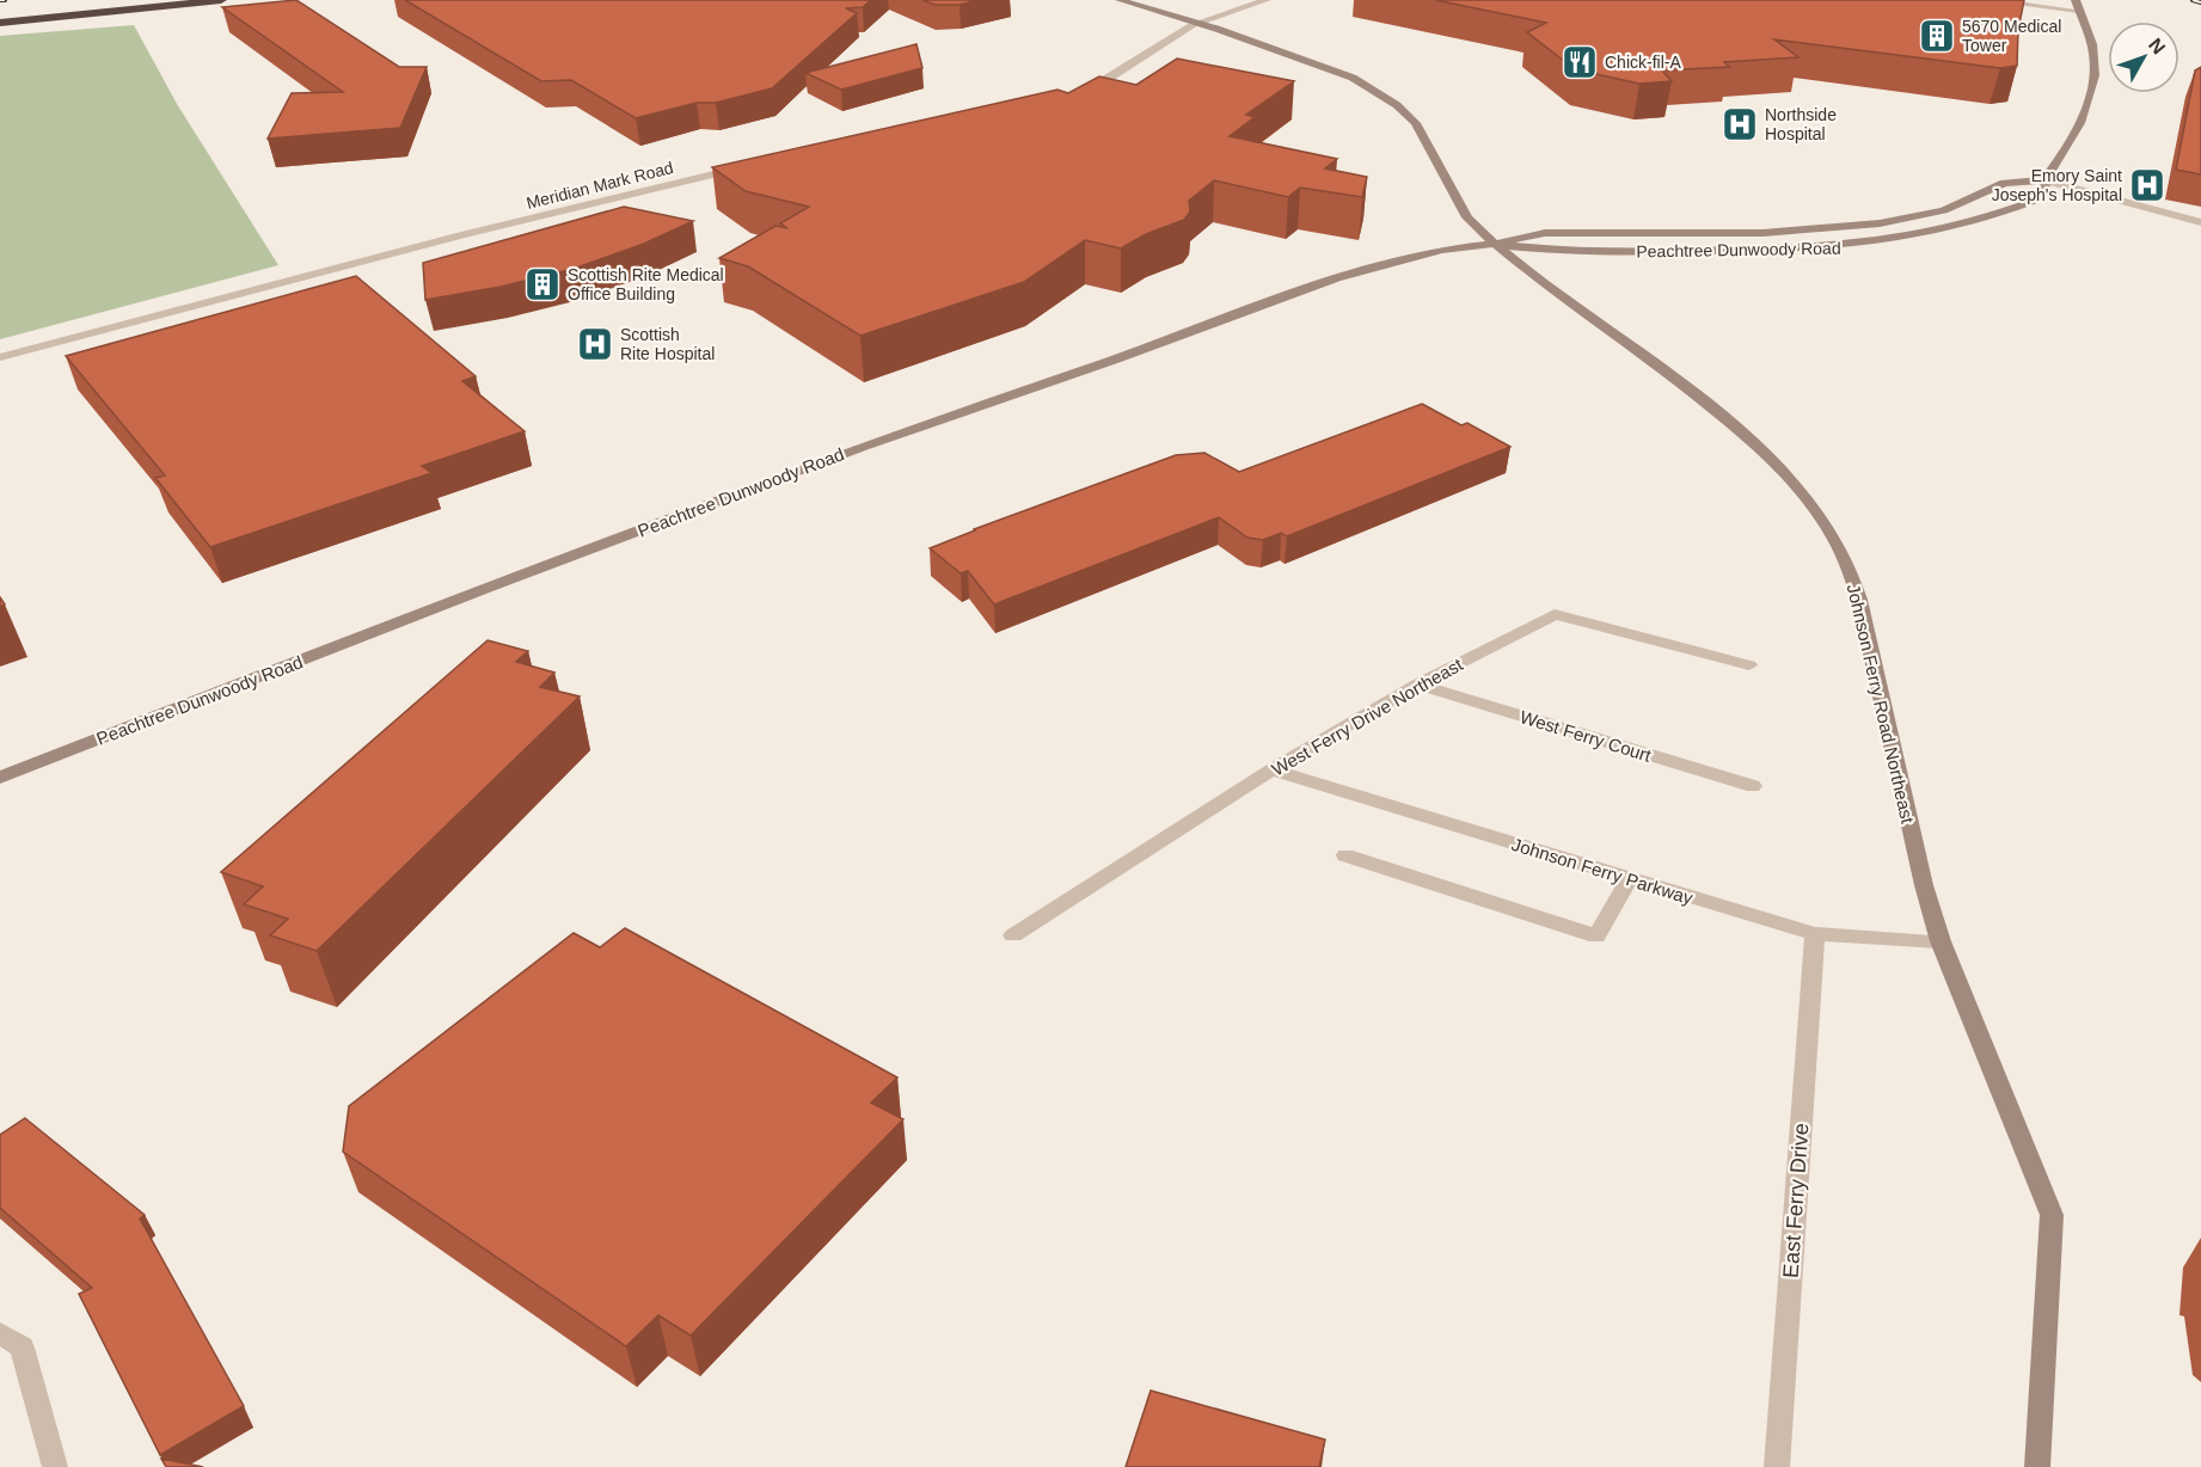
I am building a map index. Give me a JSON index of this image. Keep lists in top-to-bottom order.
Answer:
{
  "streets": {
    "main road": ["Peachtree Dunwoody Road", "Johnson Ferry Road Northeast"],
    "street": [
      "Meridian Mark Road",
      "West Ferry Drive Northeast",
      "West Ferry Court",
      "Johnson Ferry Parkway",
      "East Ferry Drive"
    ]
  },
  "crossings": [
    ["Peachtree Dunwoody Road", "Johnson Ferry Road Northeast"],
    ["Johnson Ferry Road Northeast", "Johnson Ferry Parkway"],
    ["West Ferry Drive Northeast", "West Ferry Court"],
    ["West Ferry Drive Northeast", "Johnson Ferry Parkway"],
    ["Johnson Ferry Parkway", "East Ferry Drive"]
  ],
  "places": {
    "building": ["5670 Medical Tower", "Scottish Rite Medical Office Building"],
    "restaurant": ["Chick-fil-A"],
    "hospital": ["Northside Hospital", "Emory Saint Joseph's Hospital", "Scottish Rite Hospital"]
  },
  "north": "top right"
}
